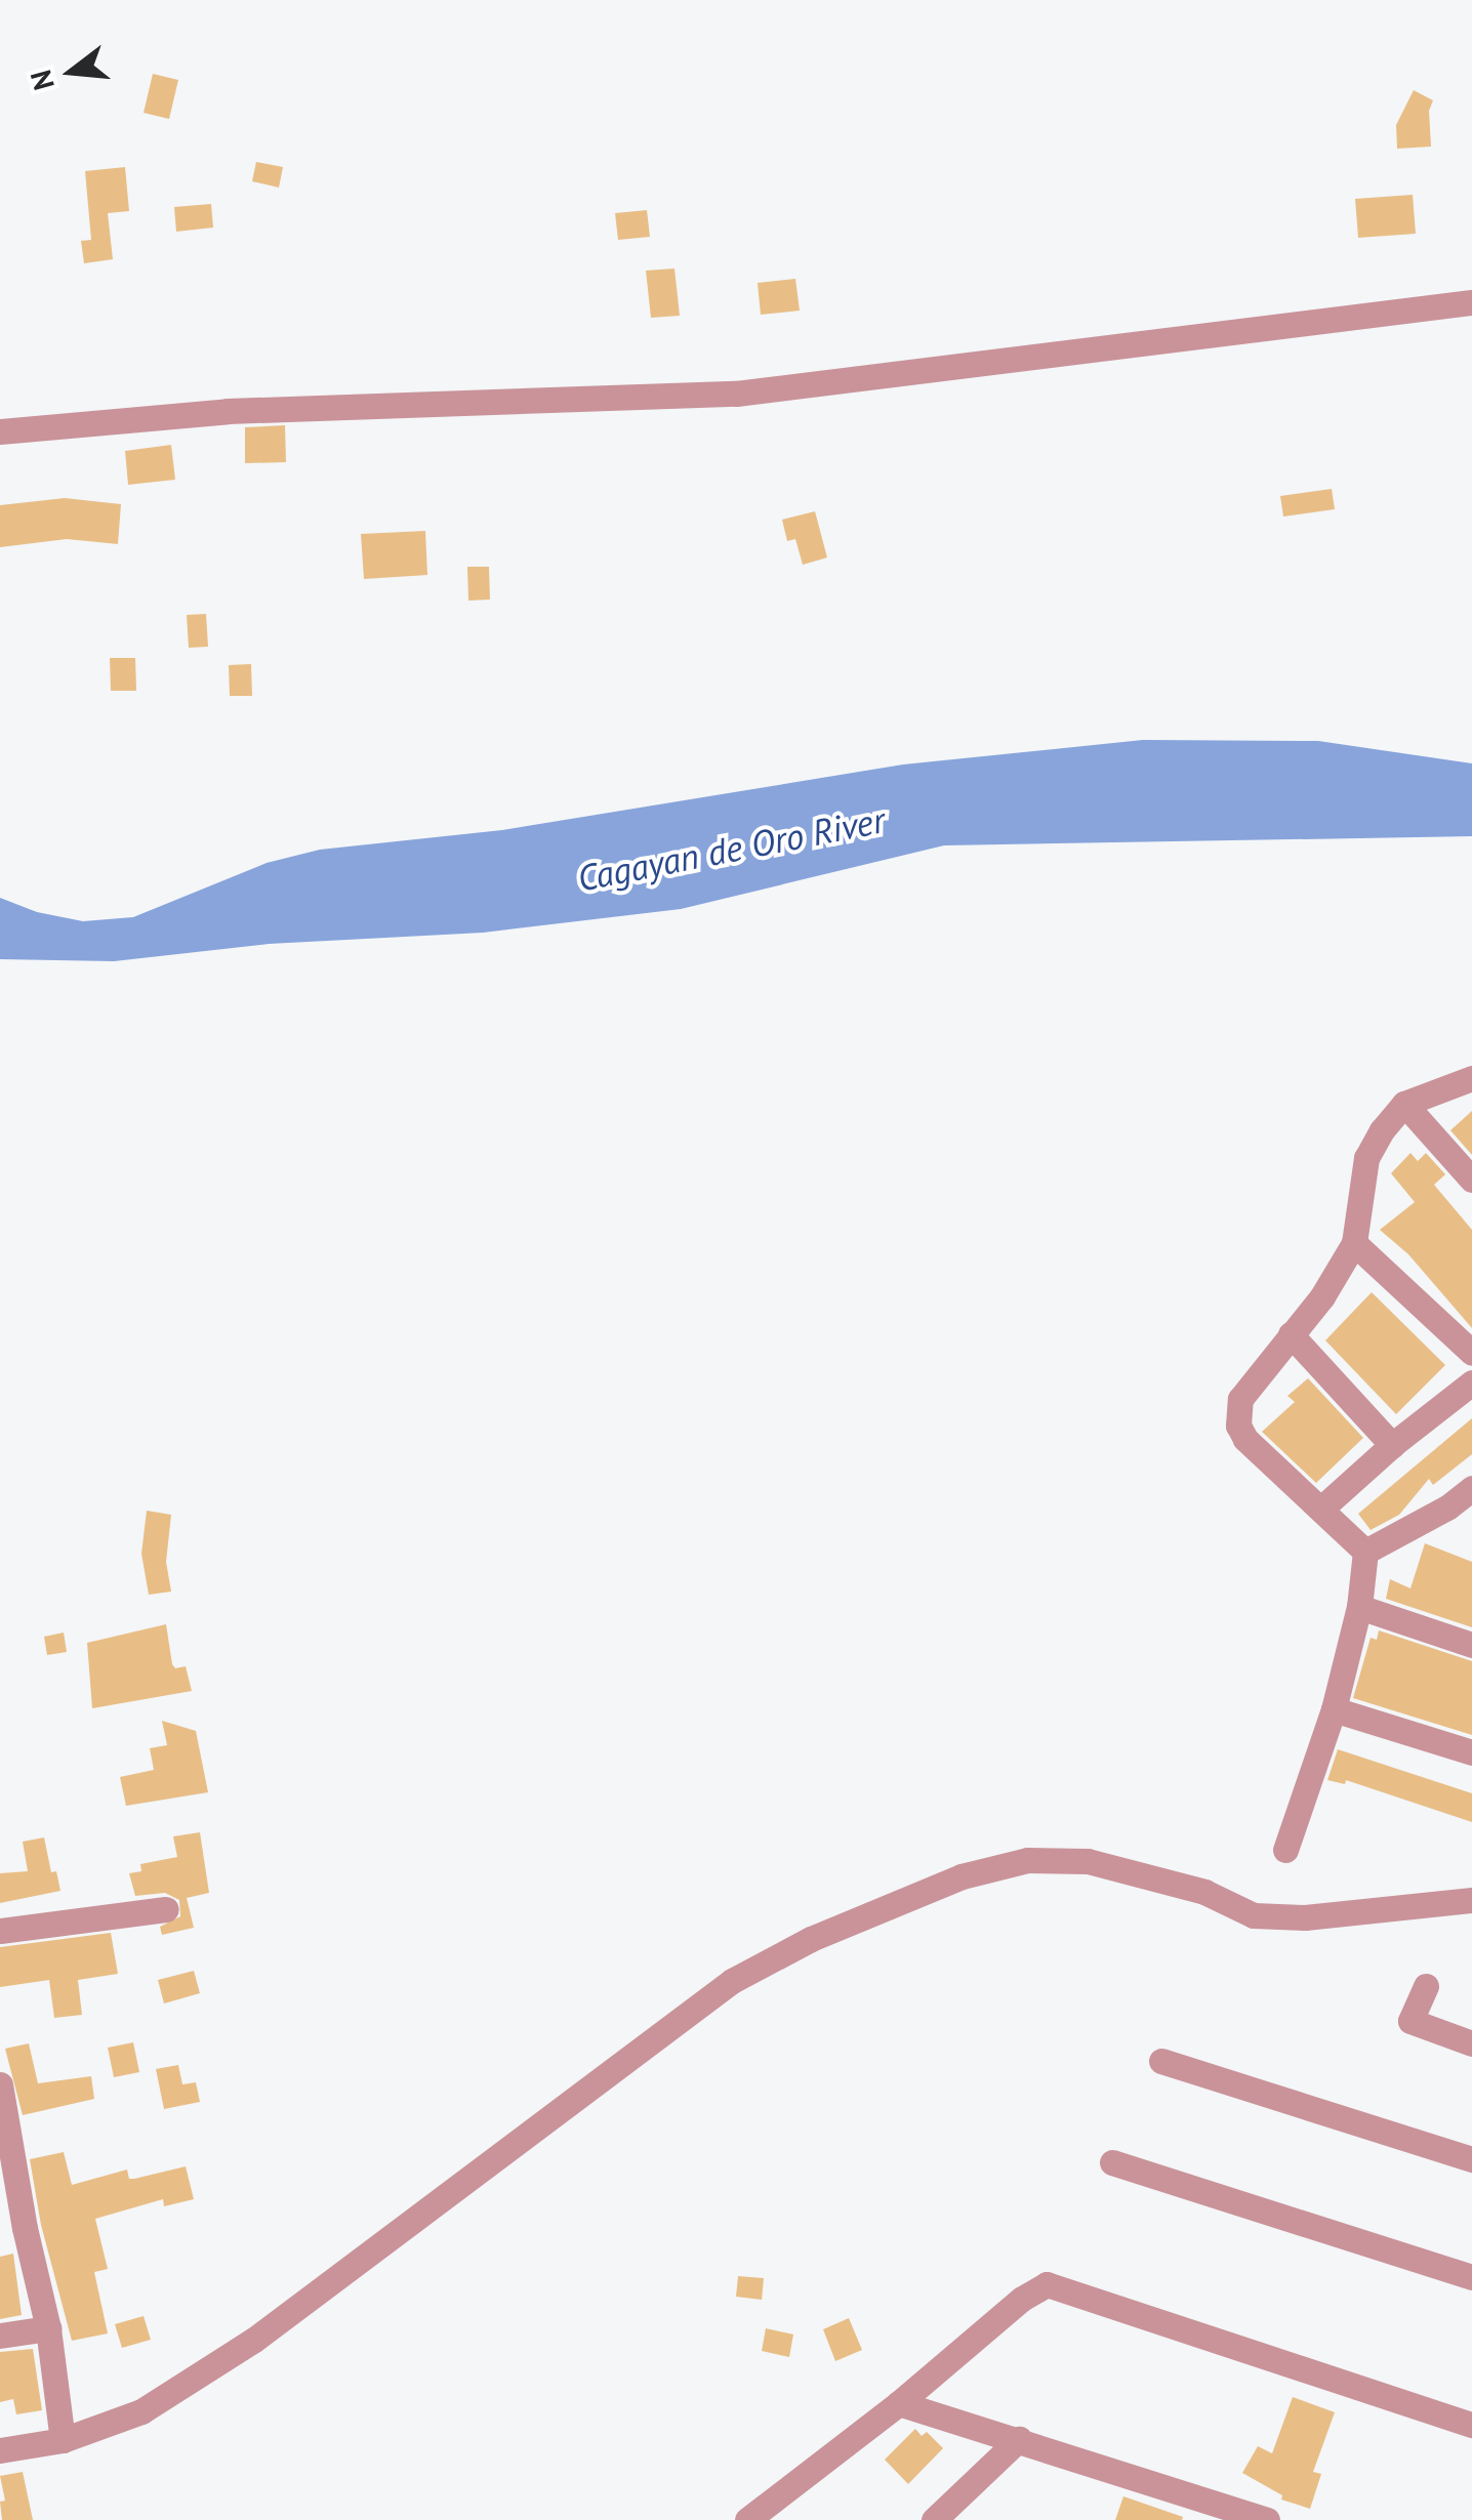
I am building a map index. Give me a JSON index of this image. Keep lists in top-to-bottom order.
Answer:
{
  "water": ["Cagayan de Oro River"],
  "north": "left"
}
